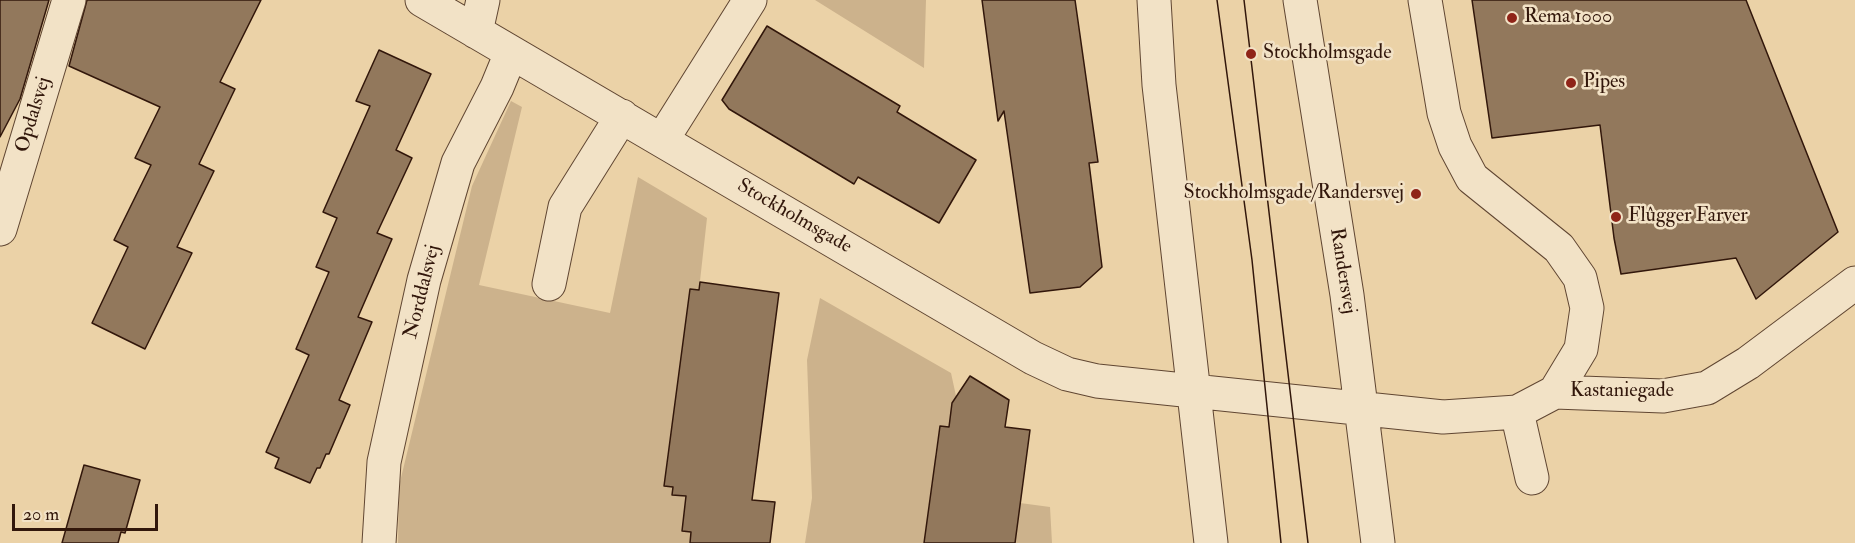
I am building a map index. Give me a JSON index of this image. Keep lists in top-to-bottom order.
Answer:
{
  "streets": {
    "street": [
      "Opdalsvej",
      "Stockholmsgade",
      "Randersvej",
      "Norddalsvej",
      "Kastaniegade"
    ]
  },
  "crossings": [
    ["Stockholmsgade", "Randersvej"],
    ["Stockholmsgade", "Norddalsvej"],
    ["Stockholmsgade", "Kastaniegade"],
    ["Randersvej", "Kastaniegade"]
  ],
  "places": [
    "Rema 1000",
    "Stockholmsgade",
    "Pipes",
    "Stockholmsgade/Randersvej",
    "Flûgger Farver"
  ],
  "scale_bar": "20 m"
}
